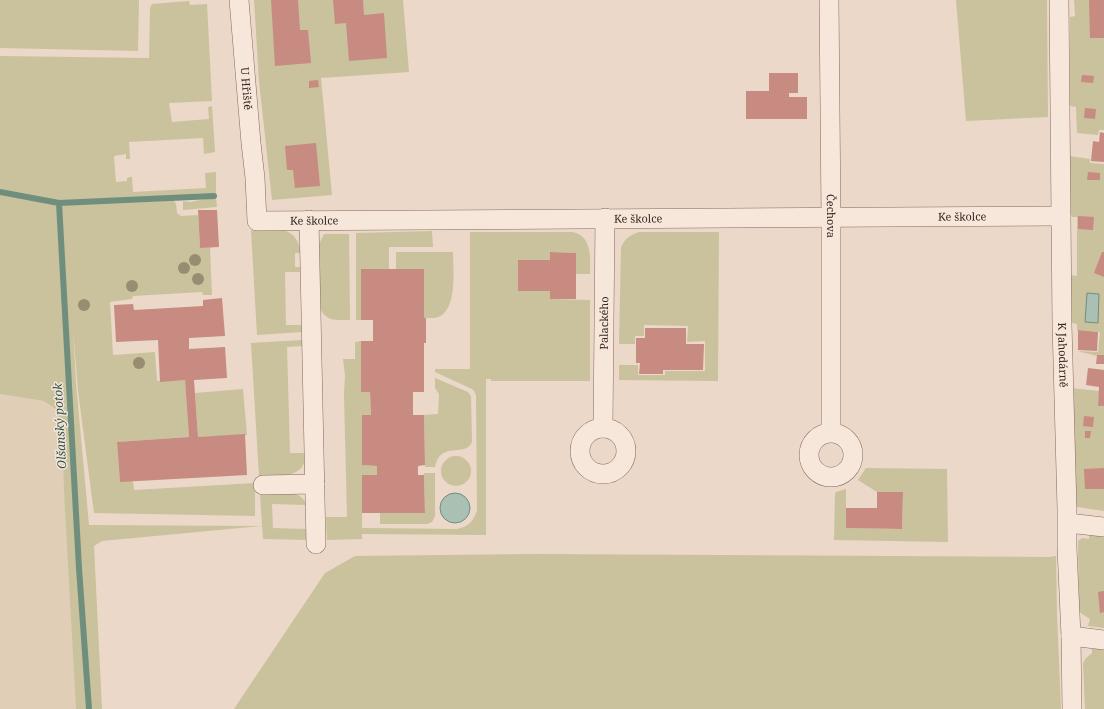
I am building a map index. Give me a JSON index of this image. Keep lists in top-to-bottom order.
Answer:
{
  "streets": {
    "street": [
      "U Hřiště",
      "Čechova",
      "Ke školce",
      "Palackého",
      "K Jahodárně"
    ]
  },
  "crossings": [
    ["U Hřiště", "Ke školce"],
    ["Čechova", "Ke školce"],
    ["Ke školce", "Palackého"],
    ["Ke školce", "K Jahodárně"]
  ],
  "water": ["Olšanský potok"]
}
